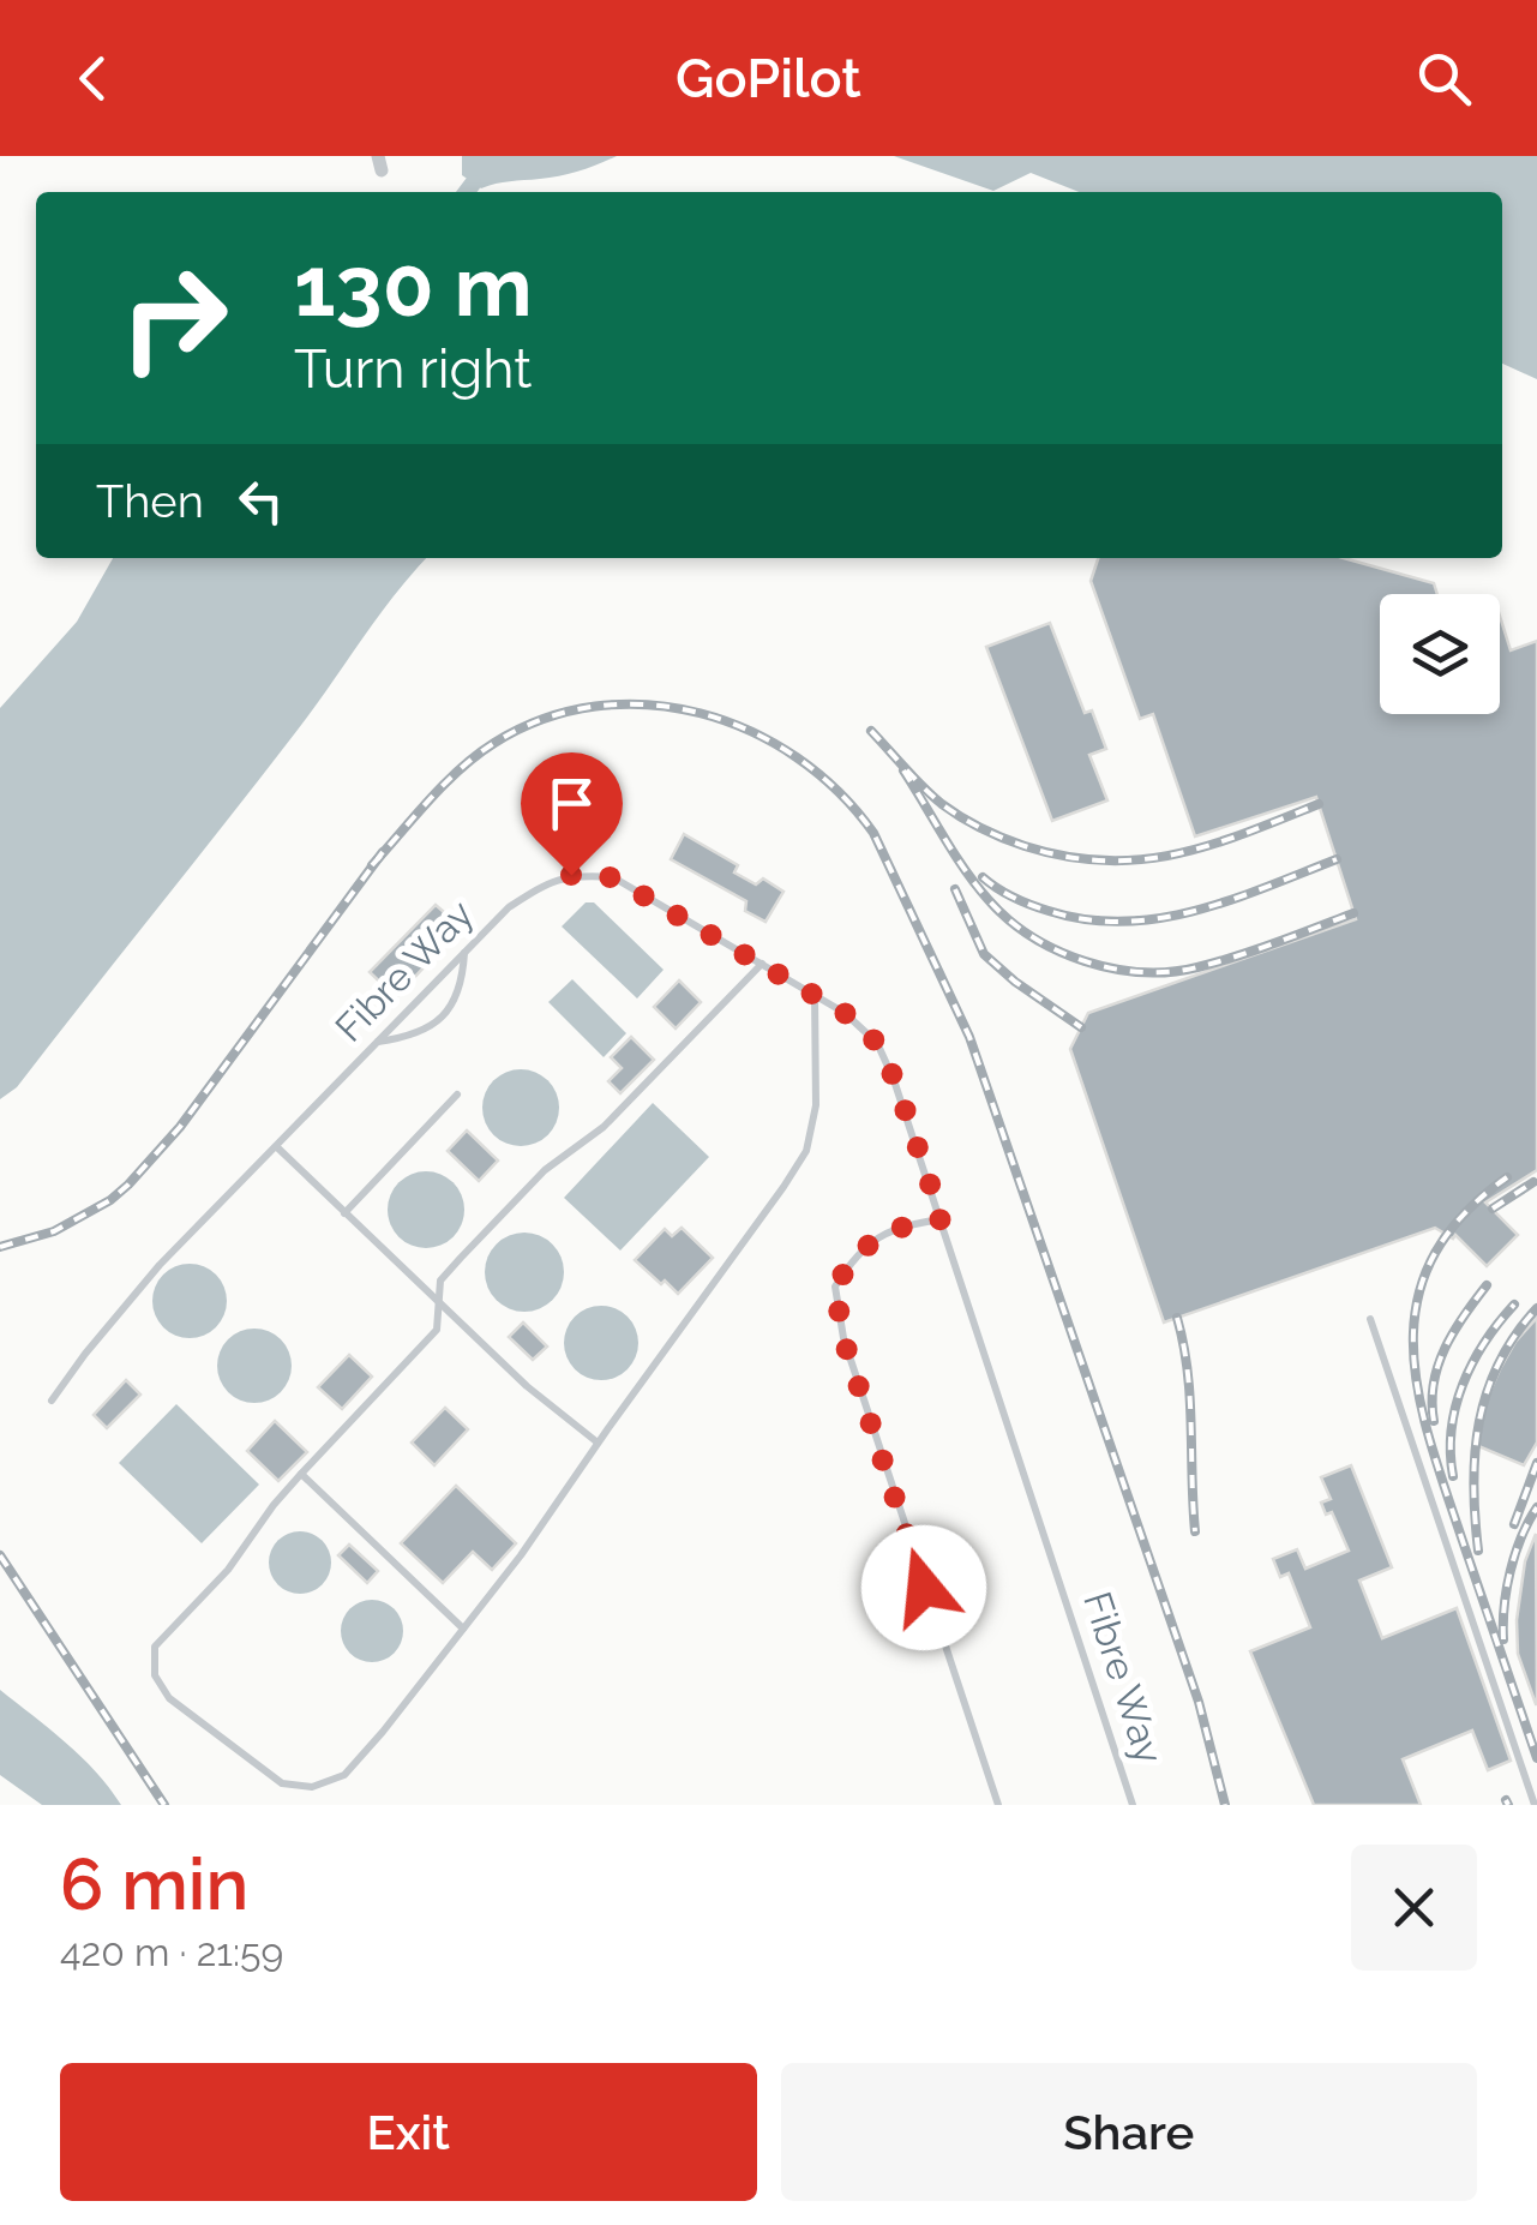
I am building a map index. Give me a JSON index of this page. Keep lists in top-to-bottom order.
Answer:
{
  "streets": {
    "lane": ["Fibre Way"]
  },
  "page": {
    "header": "GoPilot",
    "turn": ["130 m", "Turn right"],
    "then": "Then",
    "heading": ["6 min", "420 m · 21:59"],
    "buttons": ["Exit", "Share"]
  }
}
